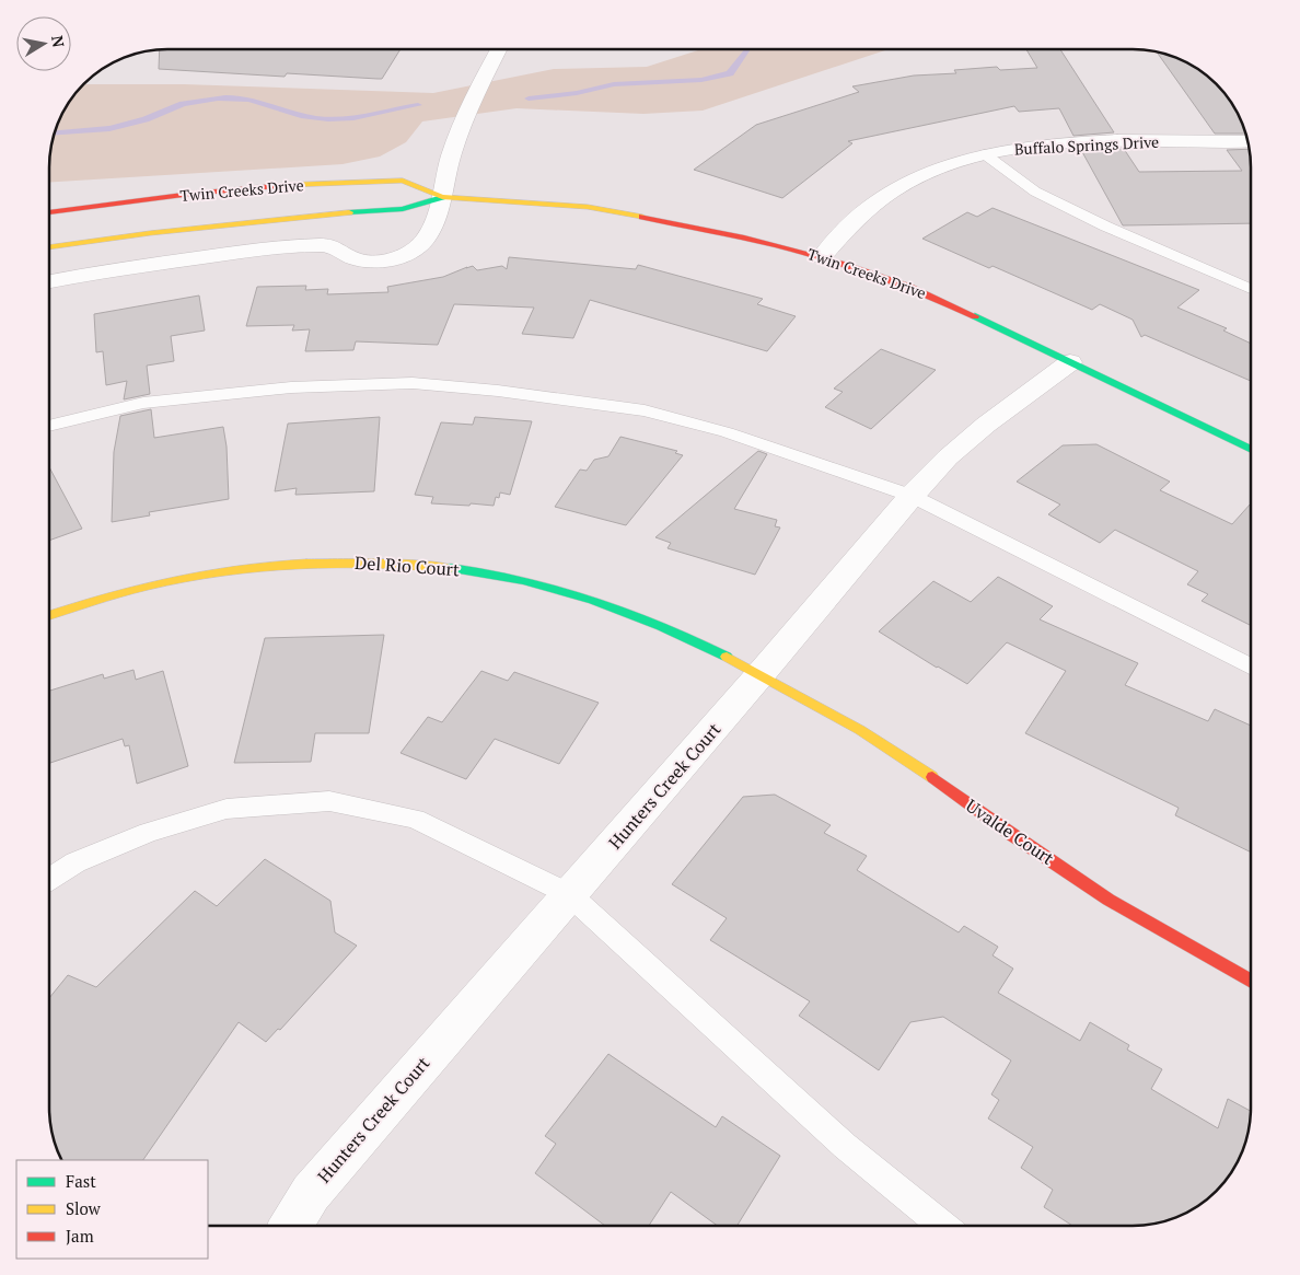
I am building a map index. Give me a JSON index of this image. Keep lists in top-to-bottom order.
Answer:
{
  "streets": {
    "street": [
      "Buffalo Springs Drive",
      "Twin Creeks Drive",
      "Del Rio Court",
      "Hunters Creek Court",
      "Uvalde Court"
    ]
  },
  "crossings": [
    ["Buffalo Springs Drive", "Twin Creeks Drive"],
    ["Twin Creeks Drive", "Hunters Creek Court"],
    ["Del Rio Court", "Hunters Creek Court"],
    ["Del Rio Court", "Uvalde Court"],
    ["Hunters Creek Court", "Uvalde Court"]
  ],
  "legend": ["Fast", "Slow", "Jam"],
  "north": "right"
}
